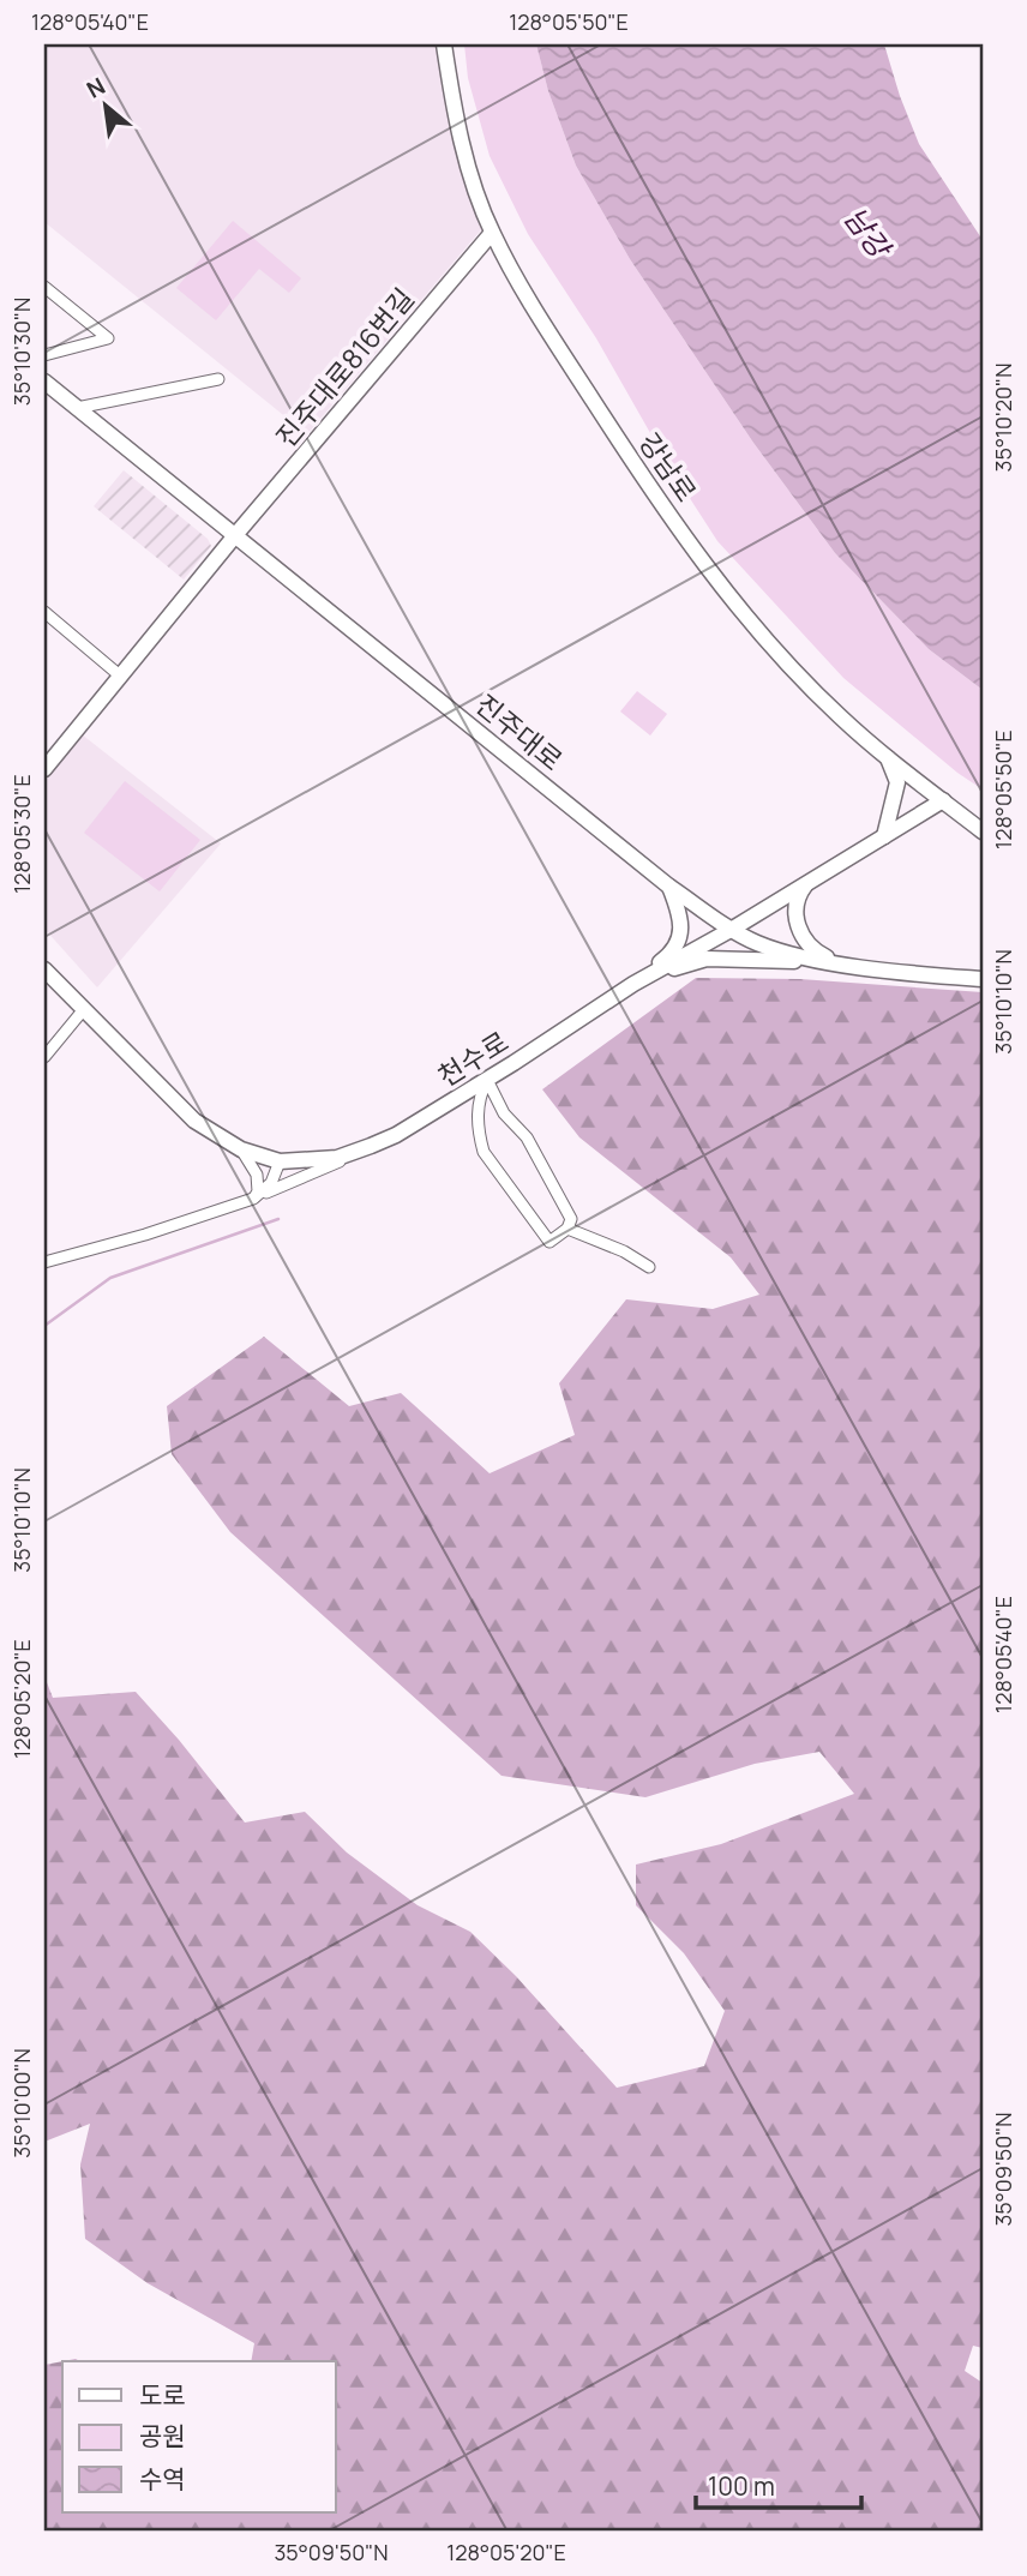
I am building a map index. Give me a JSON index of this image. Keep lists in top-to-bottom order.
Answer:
{
  "streets": {
    "street": [
      "진주대로816번길",
      "강남로",
      "진주대로",
      "천수로"
    ]
  },
  "crossings": [
    ["진주대로816번길", "강남로"],
    ["진주대로816번길", "진주대로"],
    ["강남로", "천수로"],
    ["진주대로", "천수로"]
  ],
  "water": ["남강"],
  "legend": ["도로", "공원", "수역"],
  "scale_bar": "100 m",
  "north": "top left",
  "coordinates": [
    "128°05'40\"E",
    "128°05'50\"E",
    "35°10'30\"N",
    "35°10'20\"N",
    "128°05'30\"E",
    "35°10'10\"N",
    "128°05'20\"E",
    "35°10'00\"N",
    "35°09'50\"N"
  ]
}
